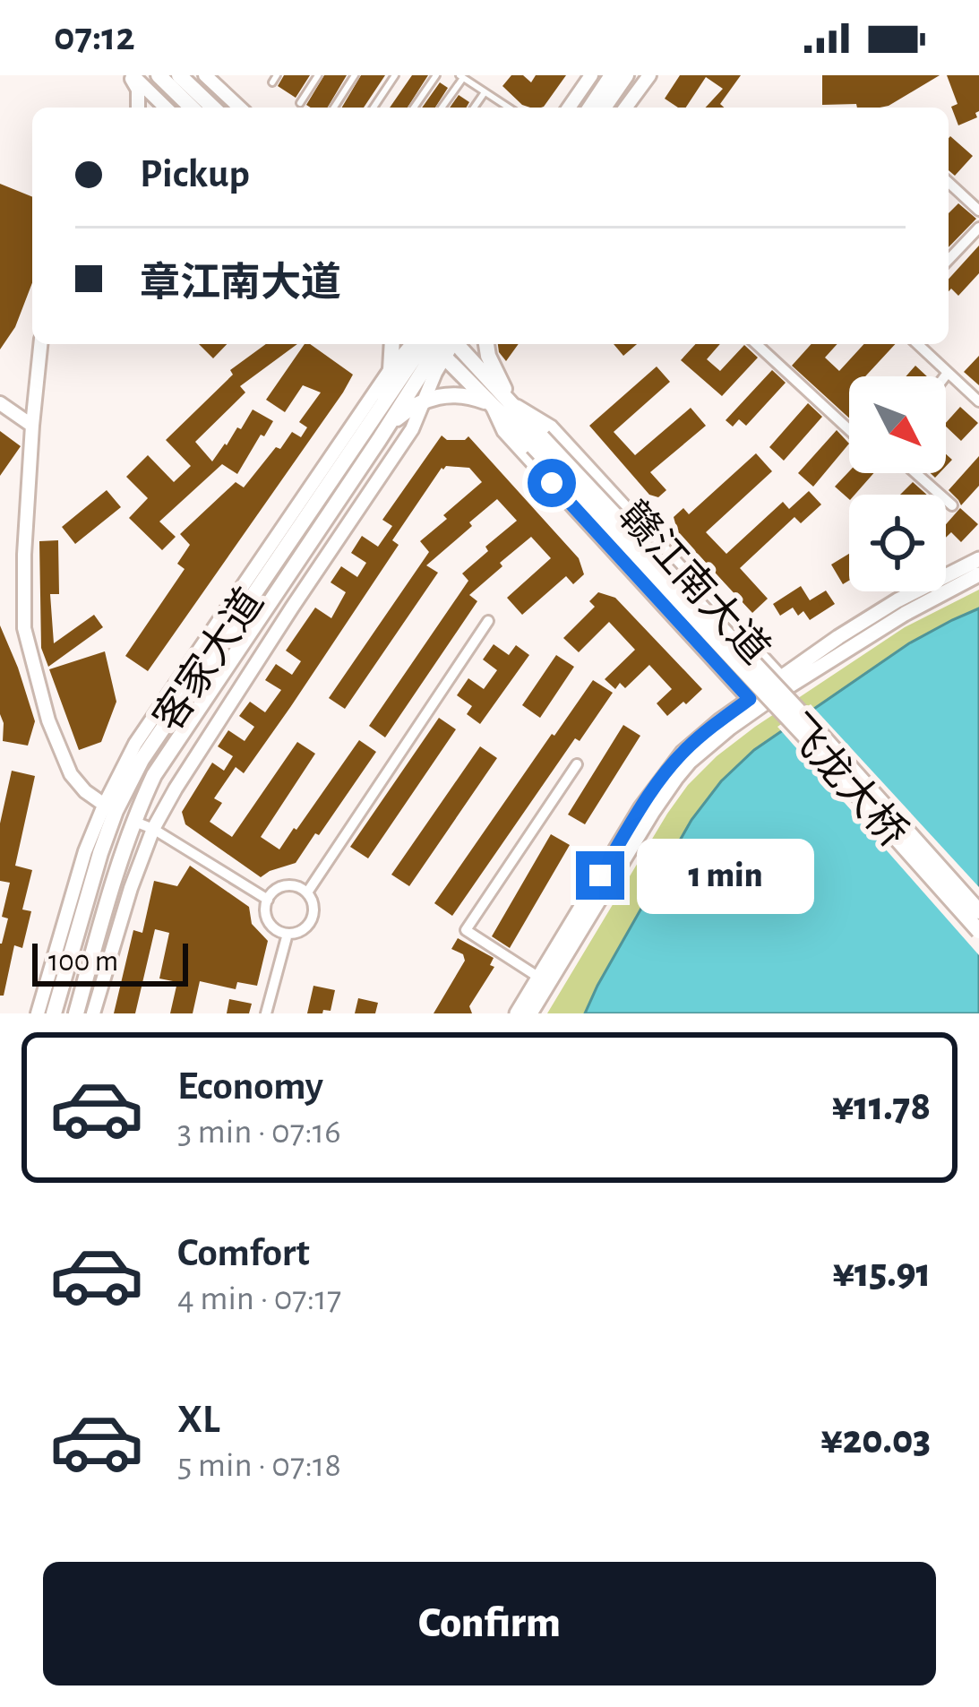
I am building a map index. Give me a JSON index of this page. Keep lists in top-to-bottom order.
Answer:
{
  "streets": {
    "main road": ["赣江南大道", "客家大道", "飞龙大桥"]
  },
  "scale_bar": "100 m",
  "north": "bottom right",
  "page": {
    "status": "07:12",
    "banner": ["Pickup", "章江南大道"],
    "bubble": "1 min",
    "scale": "100 m",
    "list": [
      {
        "name": "Economy",
        "note": "3 min · 07:16",
        "value": "¥11.78"
      },
      {
        "name": "Comfort",
        "note": "4 min · 07:17",
        "value": "¥15.91"
      },
      {
        "name": "XL",
        "note": "5 min · 07:18",
        "value": "¥20.03"
      }
    ],
    "buttons": "Confirm"
  }
}
